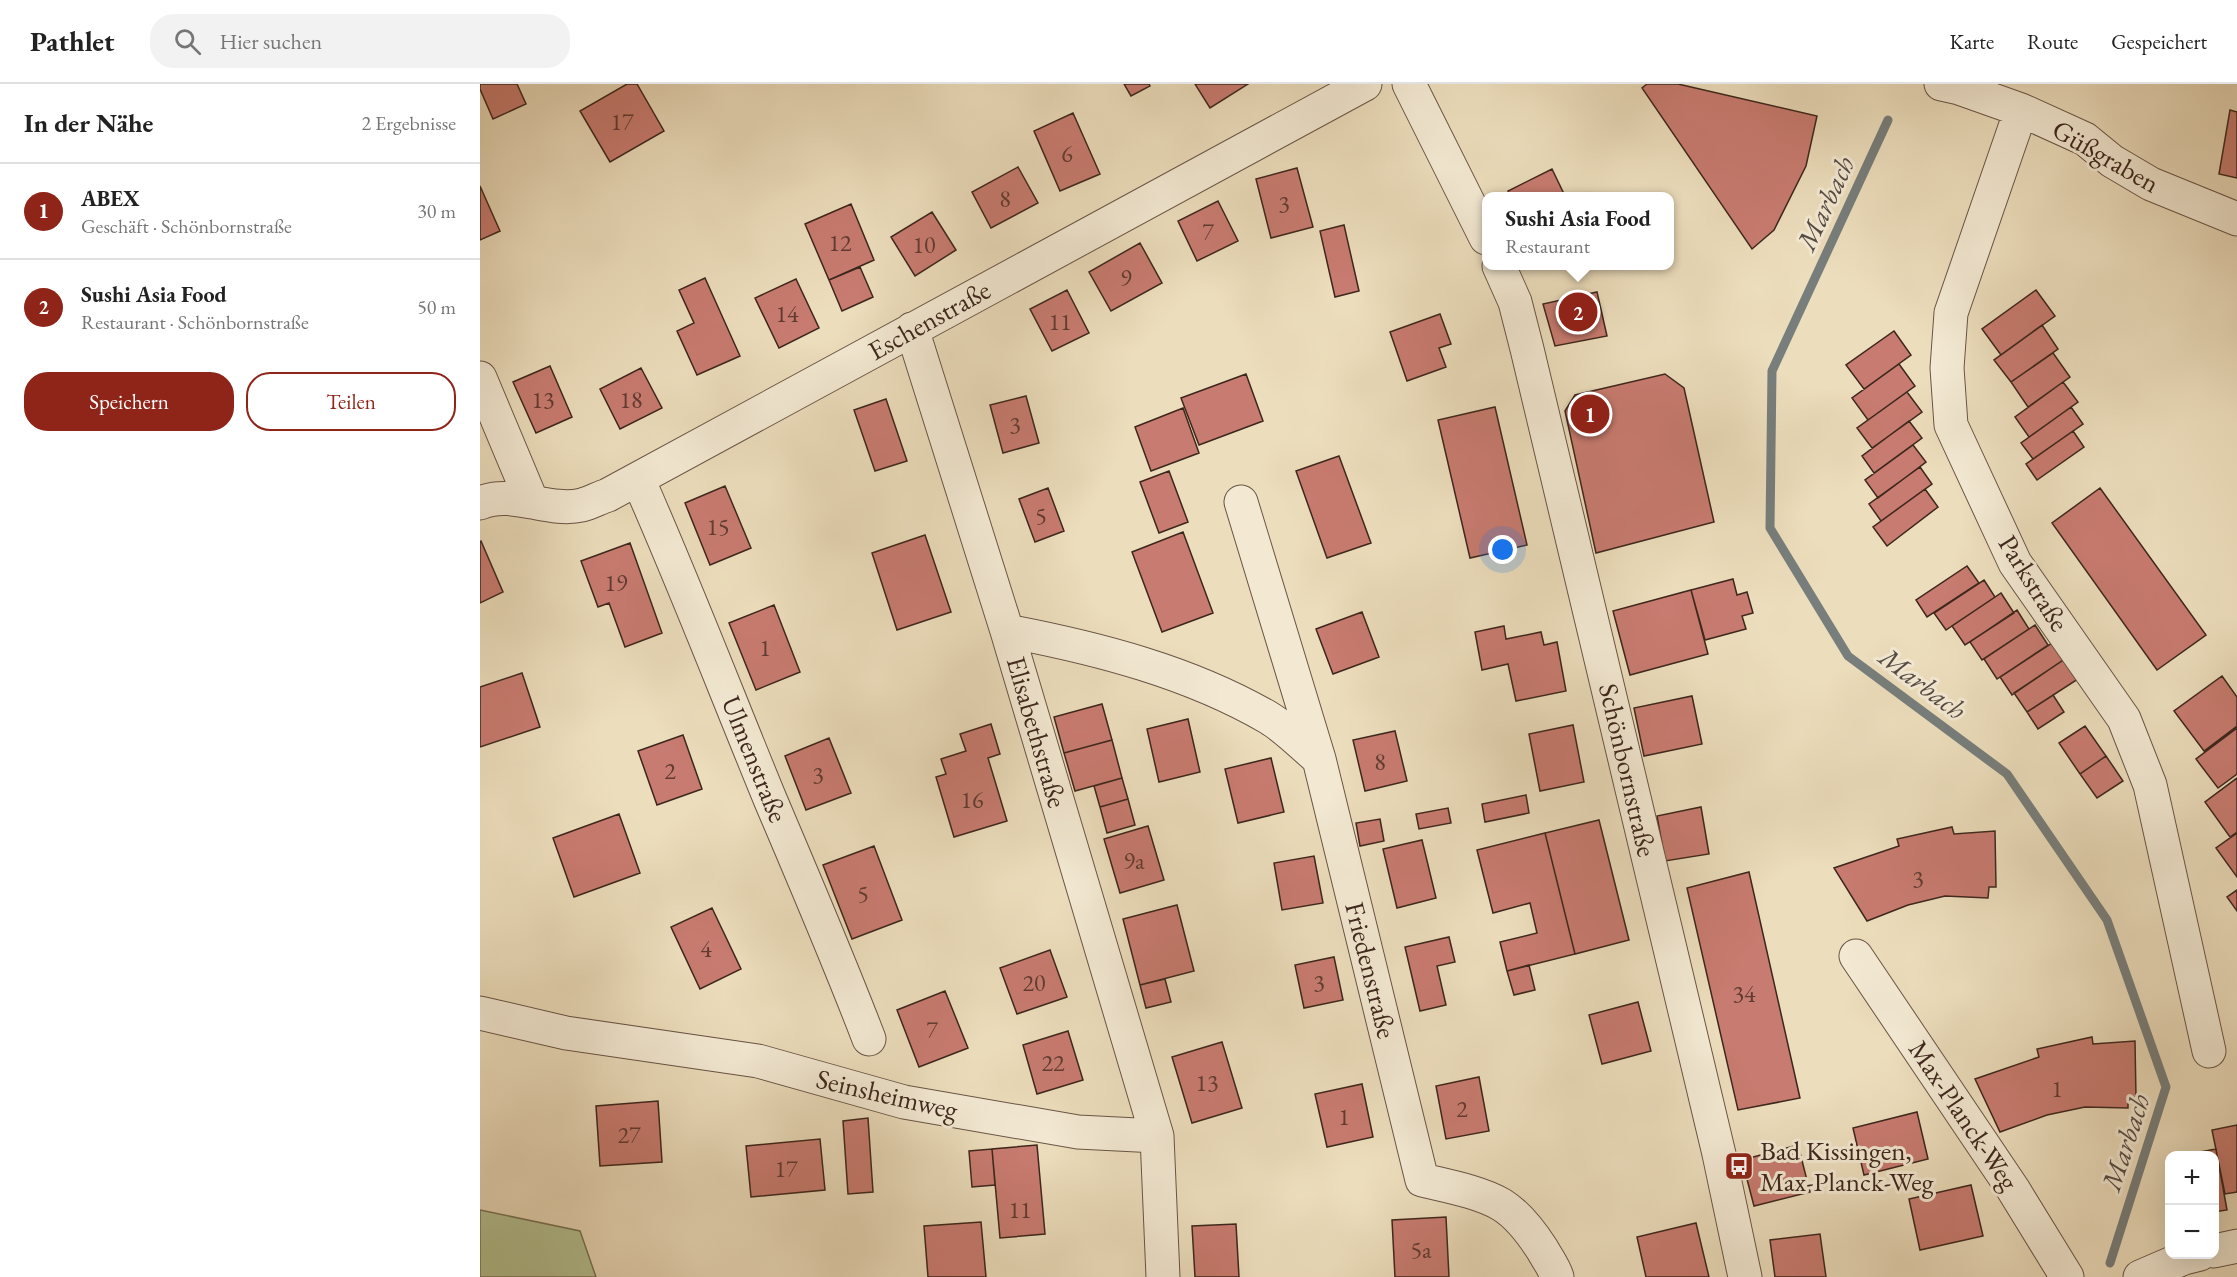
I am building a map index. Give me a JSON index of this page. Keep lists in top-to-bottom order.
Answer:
{
  "streets": {
    "street": [
      "Güßgraben",
      "Eschenstraße",
      "Parkstraße",
      "Elisabethstraße",
      "Ulmenstraße",
      "Schönbornstraße",
      "Friedenstraße",
      "Seinsheimweg",
      "Max-Planck-Weg"
    ]
  },
  "crossings": [
    ["Güßgraben", "Parkstraße"],
    ["Eschenstraße", "Elisabethstraße"],
    ["Eschenstraße", "Ulmenstraße"],
    ["Elisabethstraße", "Seinsheimweg"]
  ],
  "water": ["Marbach"],
  "places": {
    "bus stop": ["Bad Kissingen, Max-Planck-Weg"]
  },
  "house_numbers": [
    "17",
    "6",
    "8",
    "3",
    "7",
    "12",
    "10",
    "9",
    "14",
    "11",
    "13",
    "18",
    "3",
    "5",
    "15",
    "19",
    "1",
    "8",
    "2",
    "3",
    "16",
    "9a",
    "3",
    "5",
    "4",
    "20",
    "3",
    "34",
    "7",
    "22",
    "13",
    "1",
    "2",
    "1",
    "27",
    "17",
    "11",
    "5a"
  ],
  "page": {
    "header": "Pathlet",
    "search": "Hier suchen",
    "nav": ["Karte", "Route", "Gespeichert"],
    "heading": ["In der Nähe", "2 Ergebnisse"],
    "list": [
      {
        "mark": "1",
        "name": "ABEX",
        "note": "Geschäft · Schönbornstraße",
        "value": "30 m"
      },
      {
        "mark": "2",
        "name": "Sushi Asia Food",
        "note": "Restaurant · Schönbornstraße",
        "value": "50 m"
      }
    ],
    "popup": ["Sushi Asia Food", "Restaurant"],
    "pins": ["2", "1"],
    "buttons": ["Speichern", "Teilen"],
    "map_buttons": ["+", "−"]
  }
}
